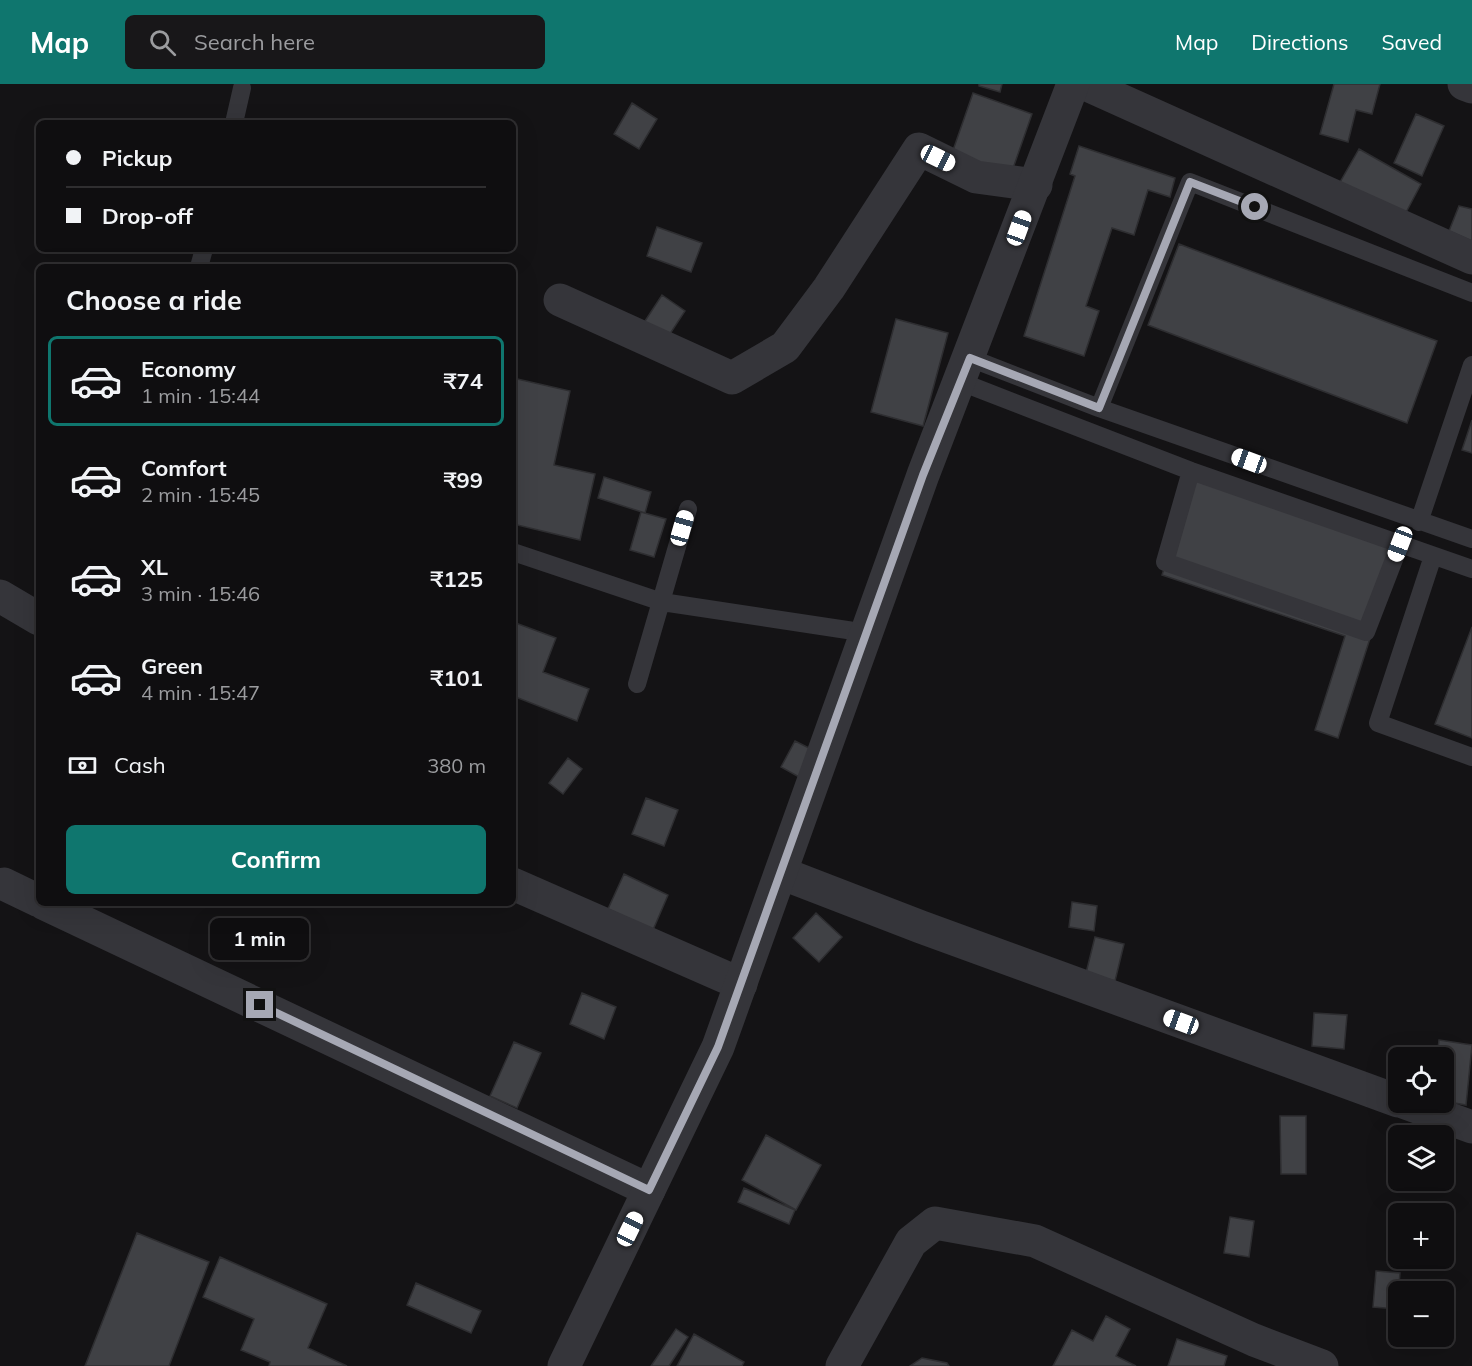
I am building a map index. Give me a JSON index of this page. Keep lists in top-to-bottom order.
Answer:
{
  "page": {
    "header": "Map",
    "search": "Search here",
    "nav": ["Map", "Directions", "Saved"],
    "banner": ["Pickup", "Drop-off"],
    "heading": "Choose a ride",
    "list": [
      {
        "name": "Economy",
        "note": "1 min · 15:44",
        "value": "₹74"
      },
      {
        "name": "Comfort",
        "note": "2 min · 15:45",
        "value": "₹99"
      },
      {
        "name": "XL",
        "note": "3 min · 15:46",
        "value": "₹125"
      },
      {
        "name": "Green",
        "note": "4 min · 15:47",
        "value": "₹101"
      }
    ],
    "pay": ["Cash", "380 m"],
    "buttons": "Confirm",
    "bubble": "1 min",
    "map_buttons": ["+", "−"]
  }
}
